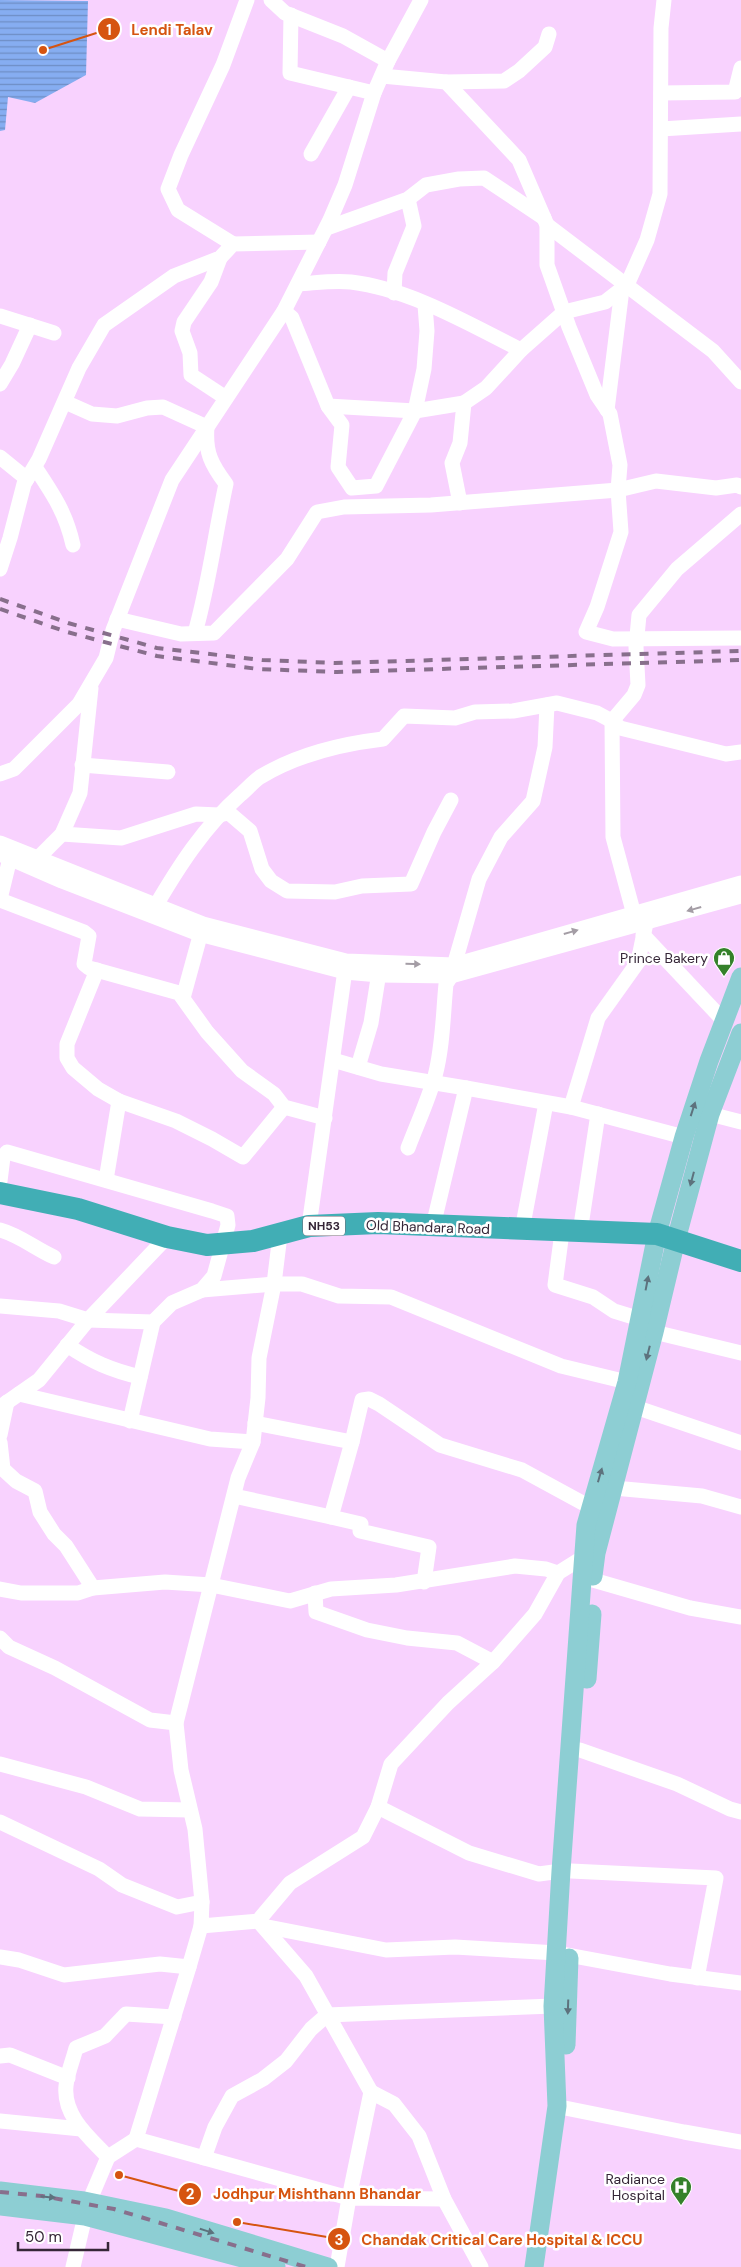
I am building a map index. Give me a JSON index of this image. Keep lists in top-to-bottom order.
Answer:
{
  "streets": {
    "highway": ["NH53", "Old Bhandara Road"]
  },
  "places": {
    "other": ["Lendi Talav", "Jodhpur Mishthann Bhandar", "Chandak Critical Care Hospital & ICCU"],
    "shop": ["Prince Bakery"],
    "hospital": ["Radiance Hospital"]
  },
  "scale_bar": "50 m"
}
